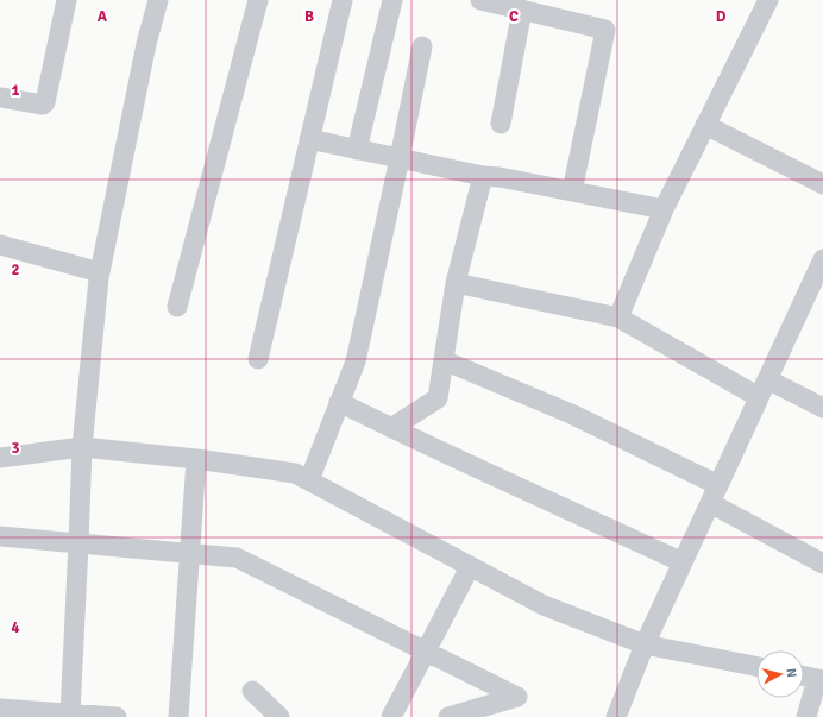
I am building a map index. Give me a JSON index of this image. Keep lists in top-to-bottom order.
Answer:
{
  "north": "right",
  "grid": {
    "columns": [
      "A",
      "B",
      "C",
      "D"
    ],
    "rows": [
      "1",
      "2",
      "3",
      "4"
    ]
  }
}
